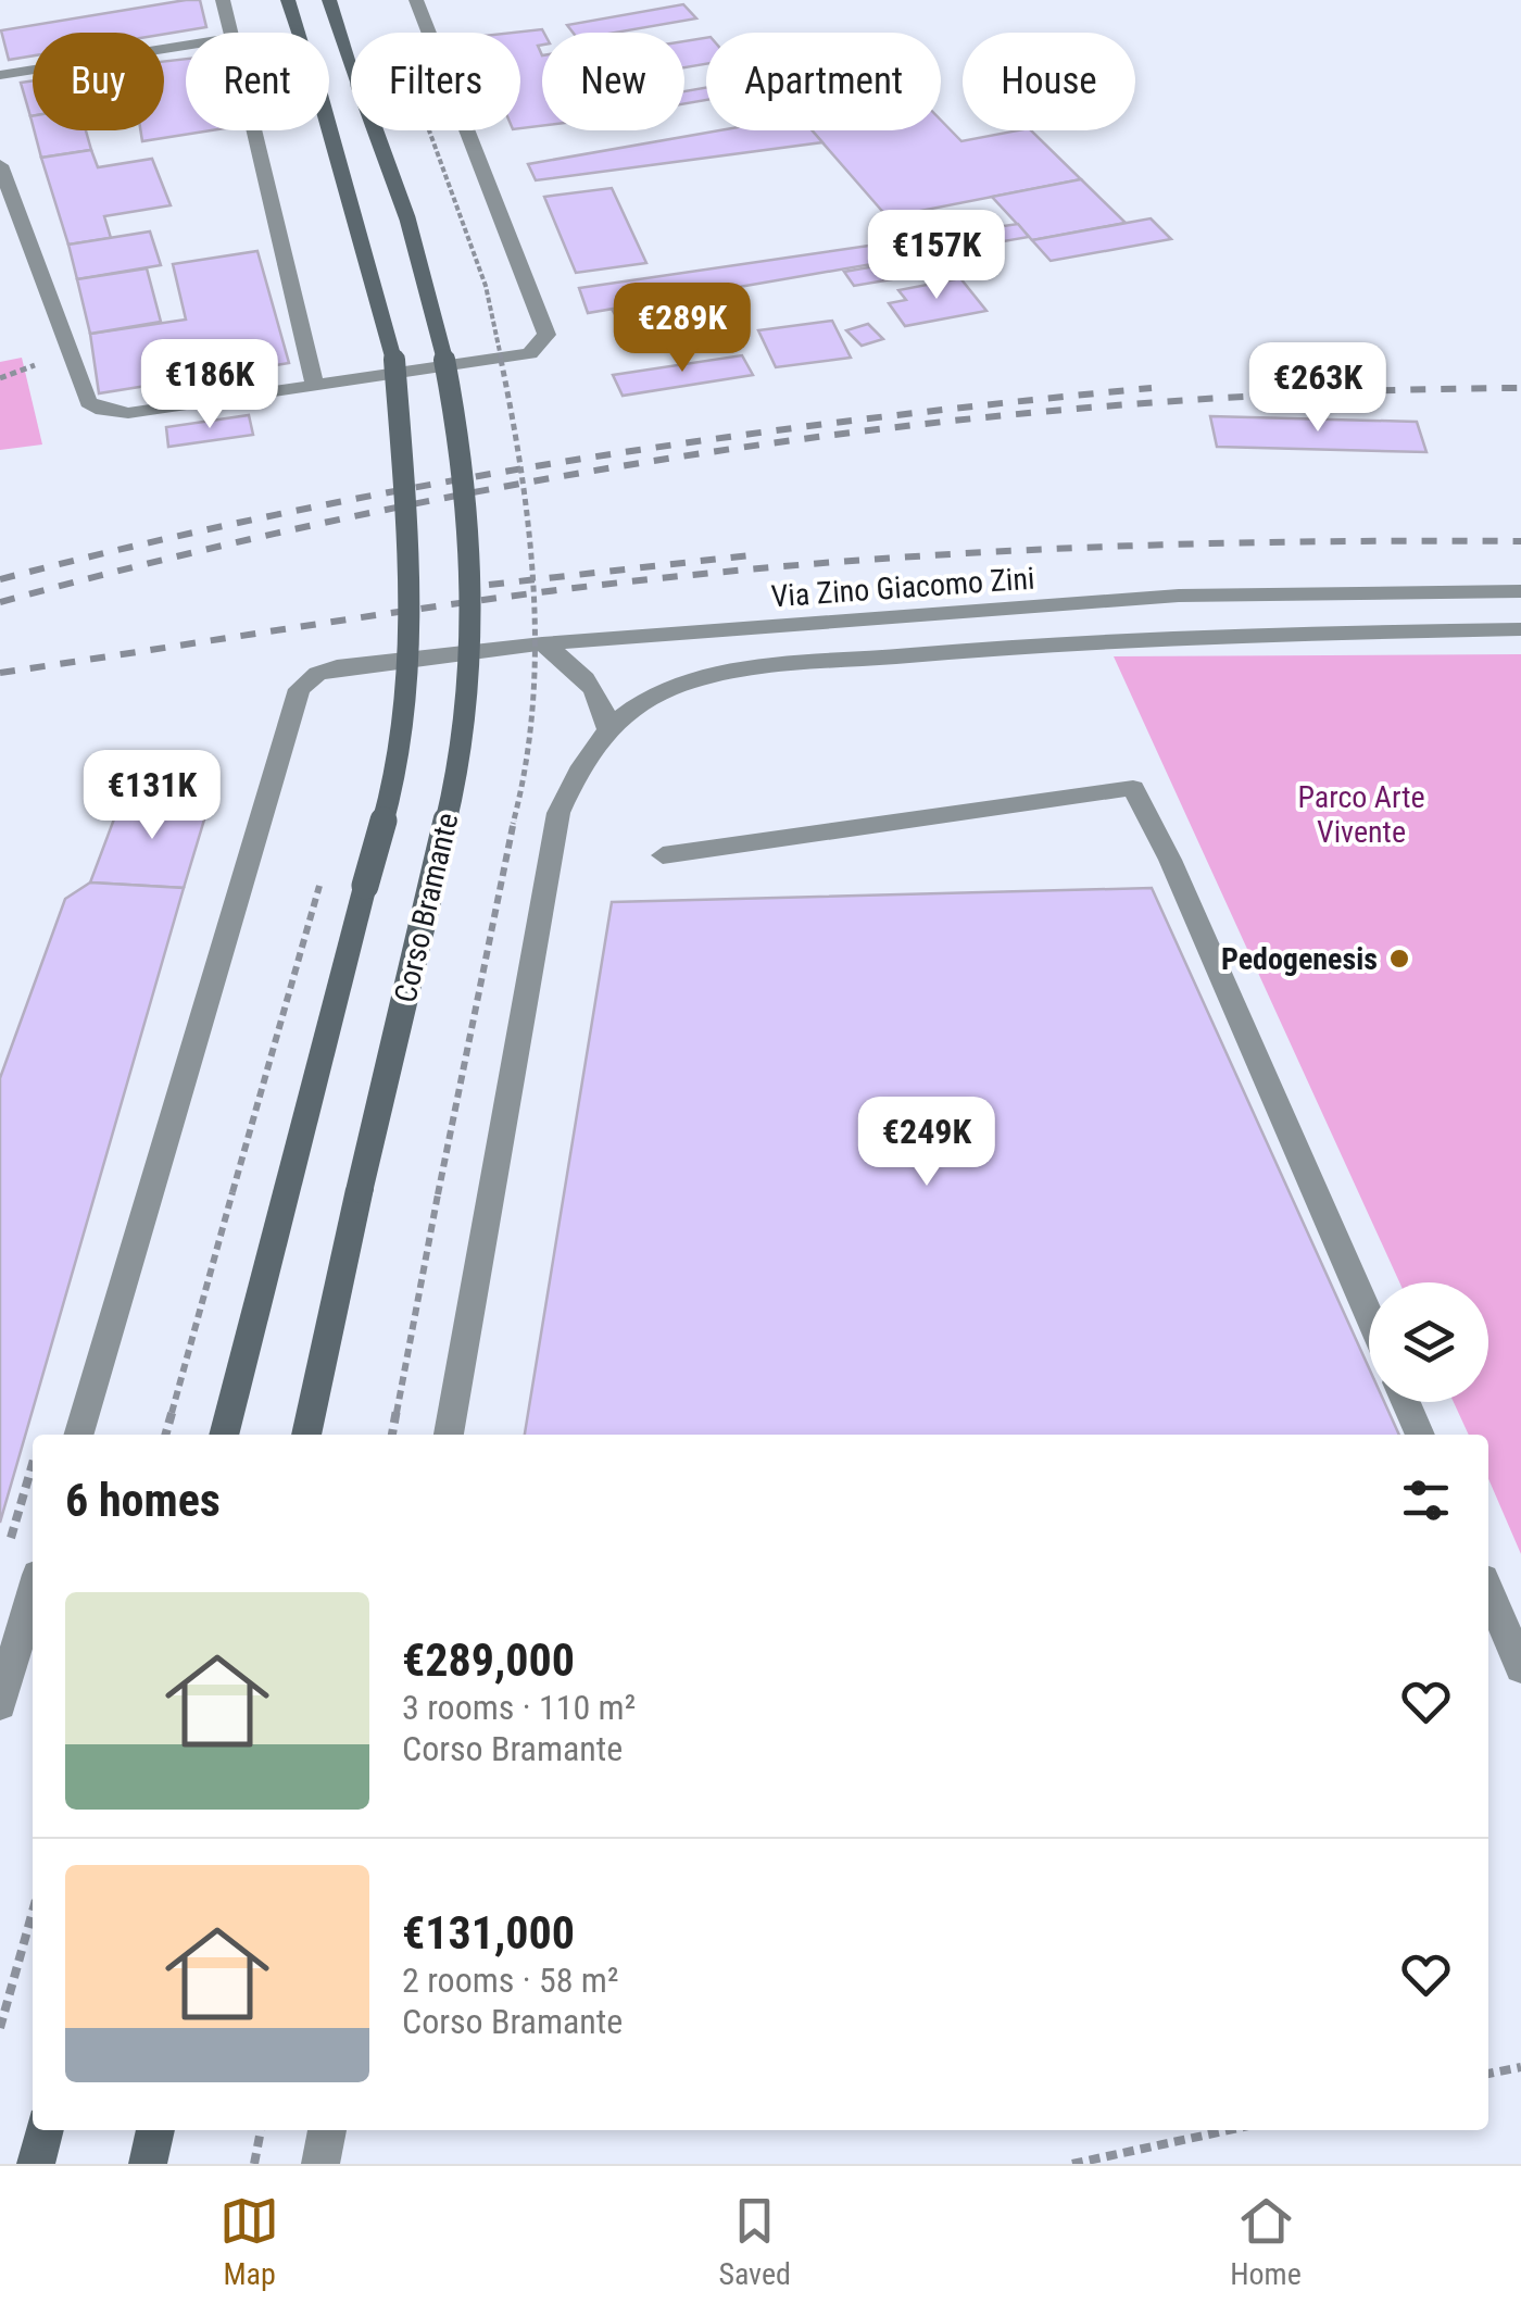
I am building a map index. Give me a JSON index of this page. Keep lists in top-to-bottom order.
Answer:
{
  "streets": {
    "main road": ["Corso Bramante"],
    "street": ["Via Zino Giacomo Zini"]
  },
  "parks": ["Parco Arte Vivente"],
  "places": ["Pedogenesis"],
  "page": {
    "chip": [
      "Buy",
      "Rent",
      "Filters",
      "New",
      "Apartment",
      "House"
    ],
    "price": [
      "€157K",
      "€289K",
      "€186K",
      "€263K",
      "€131K",
      "€249K"
    ],
    "heading": "6 homes",
    "list": [
      {
        "name": "€289,000",
        "note": "3 rooms · 110 m² · Corso Bramante"
      },
      {
        "name": "€131,000",
        "note": "2 rooms · 58 m² · Corso Bramante"
      }
    ],
    "tabs": ["Map", "Saved", "Home"]
  }
}
